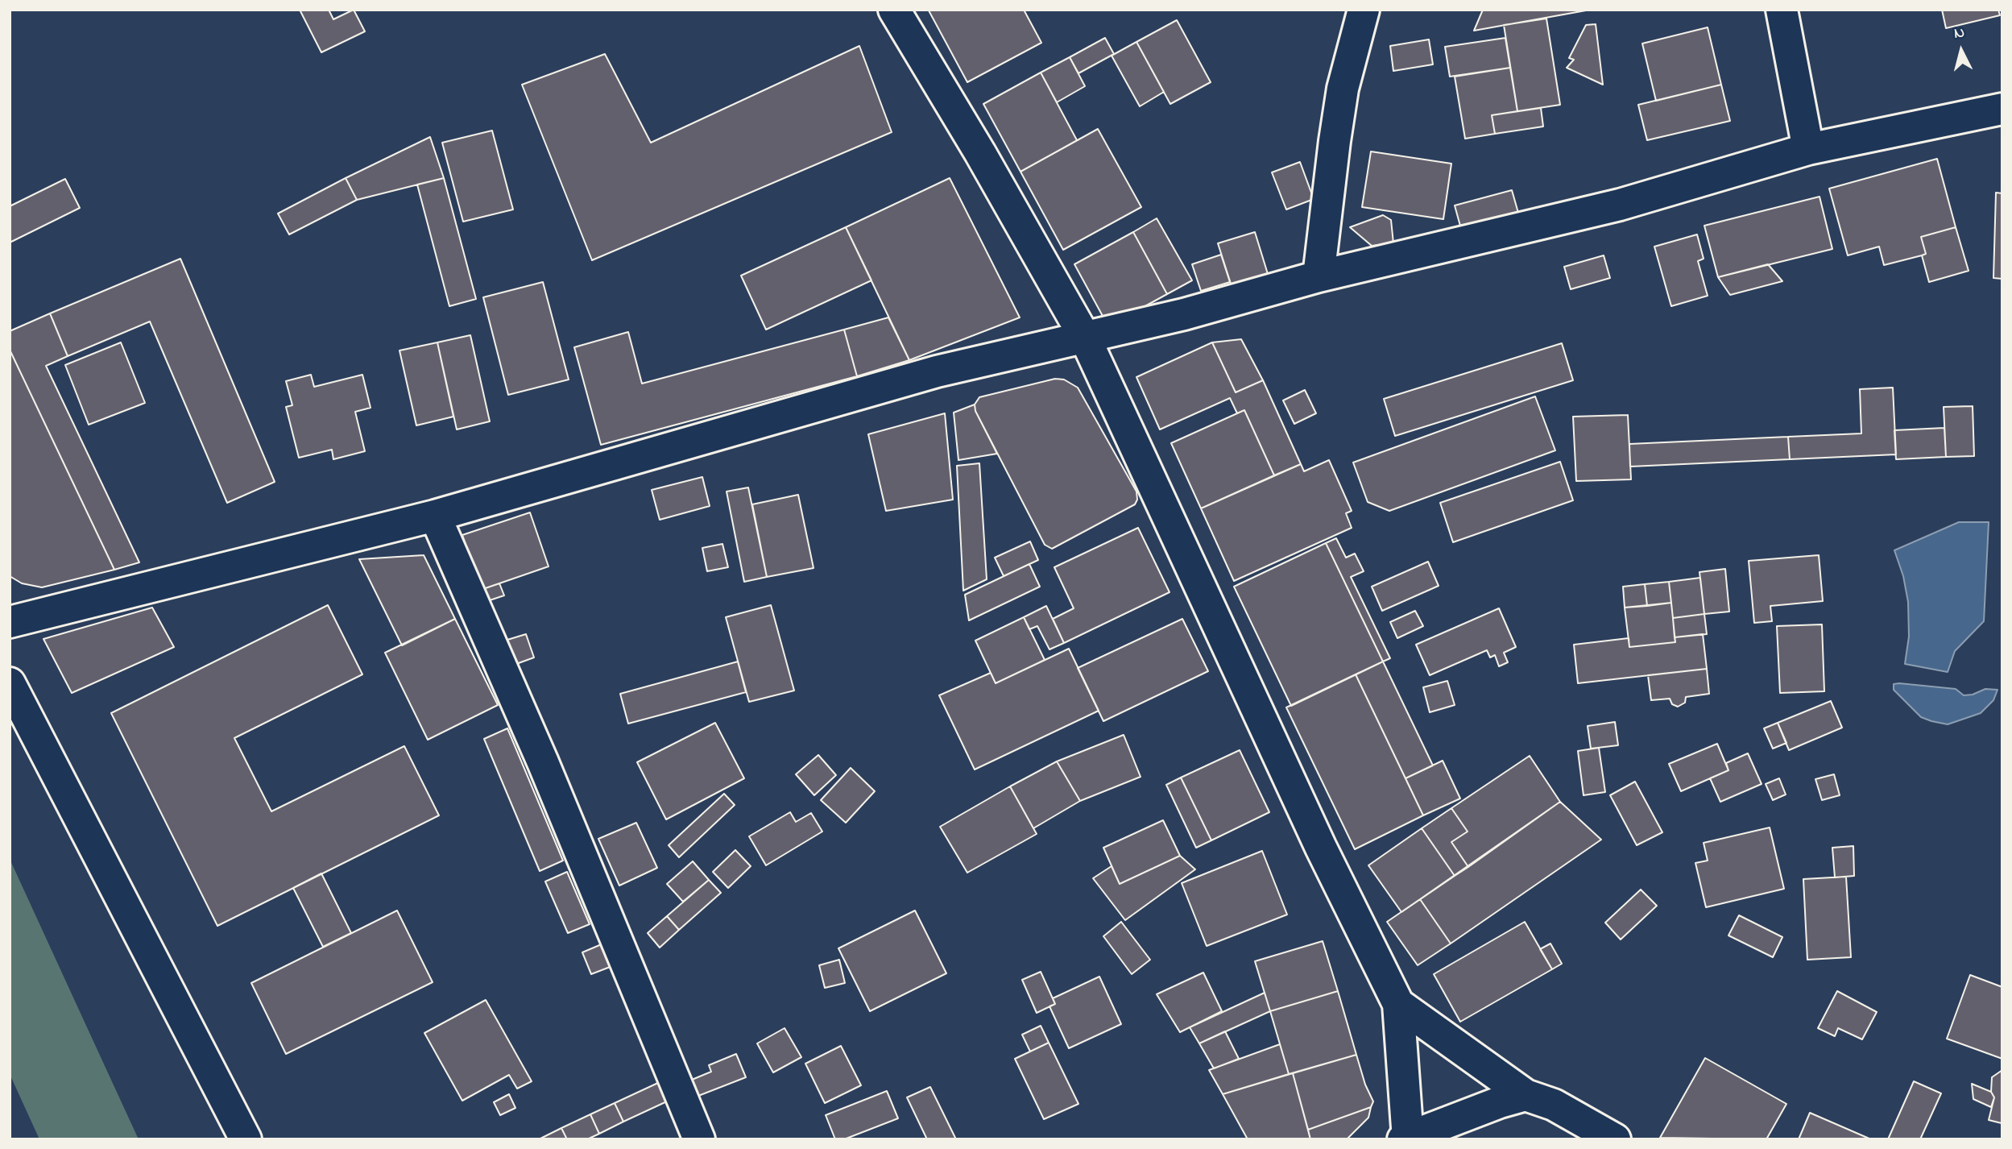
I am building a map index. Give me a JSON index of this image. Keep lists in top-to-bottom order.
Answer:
{
  "north": "top"
}
